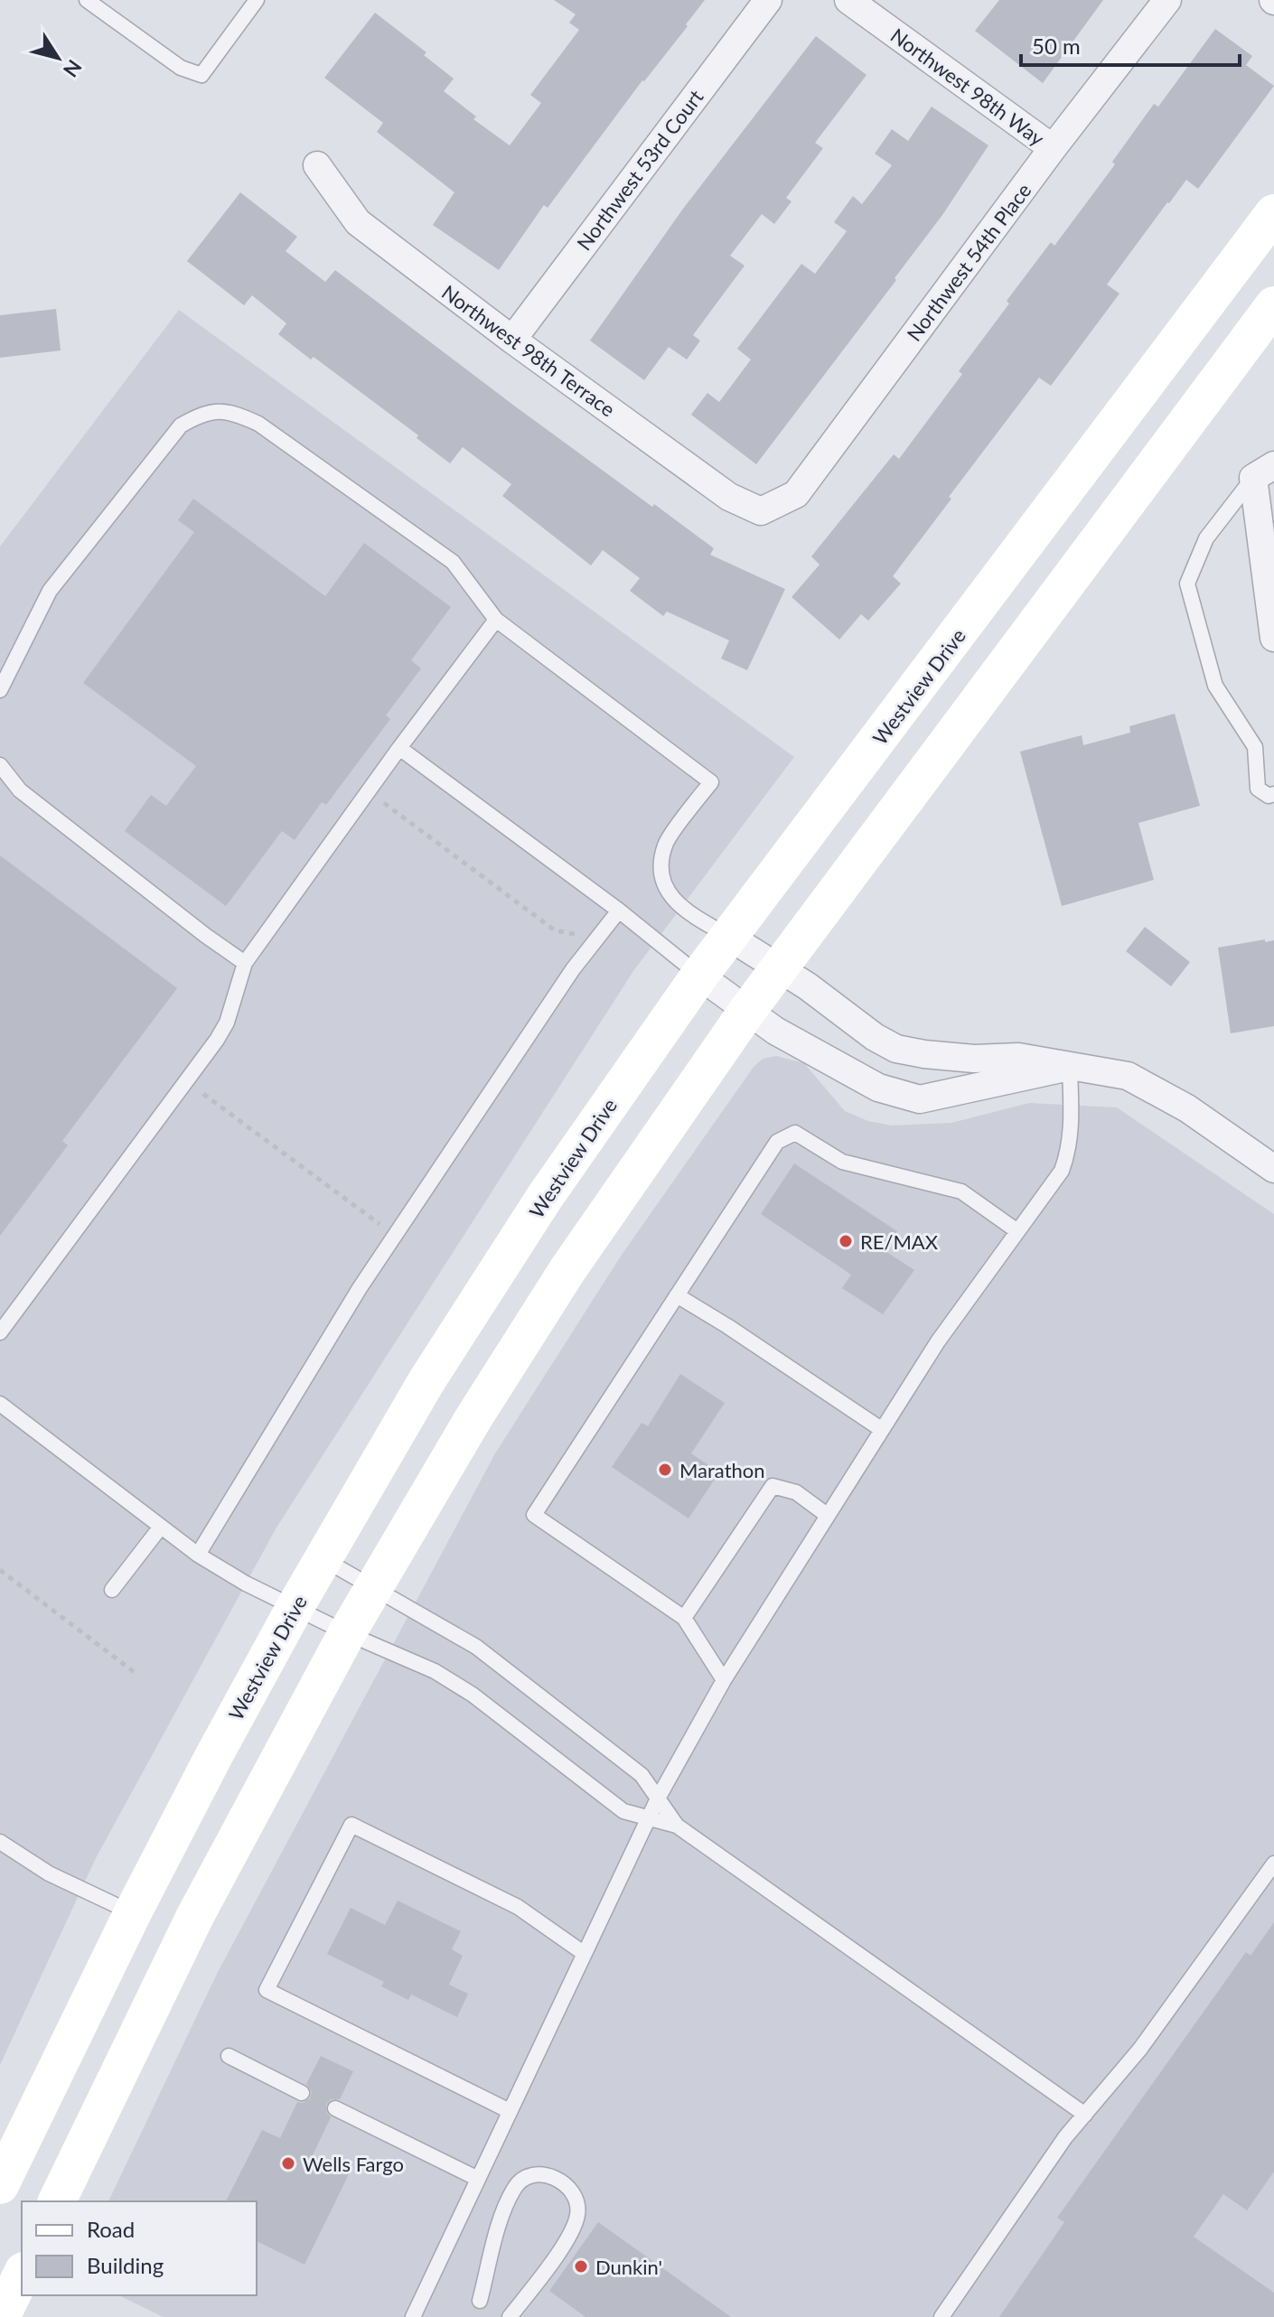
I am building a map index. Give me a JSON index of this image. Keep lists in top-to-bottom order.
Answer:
{
  "streets": {
    "street": [
      "Northwest 98th Way",
      "Northwest 53rd Court",
      "Northwest 54th Place",
      "Northwest 98th Terrace",
      "Westview Drive"
    ]
  },
  "crossings": [
    ["Northwest 98th Way", "Northwest 54th Place"],
    ["Northwest 53rd Court", "Northwest 98th Terrace"],
    ["Northwest 54th Place", "Northwest 98th Terrace"]
  ],
  "places": [
    "RE/MAX",
    "Marathon",
    "Wells Fargo",
    "Dunkin'"
  ],
  "legend": ["Road", "Building"],
  "scale_bar": "50 m",
  "north": "bottom right"
}
